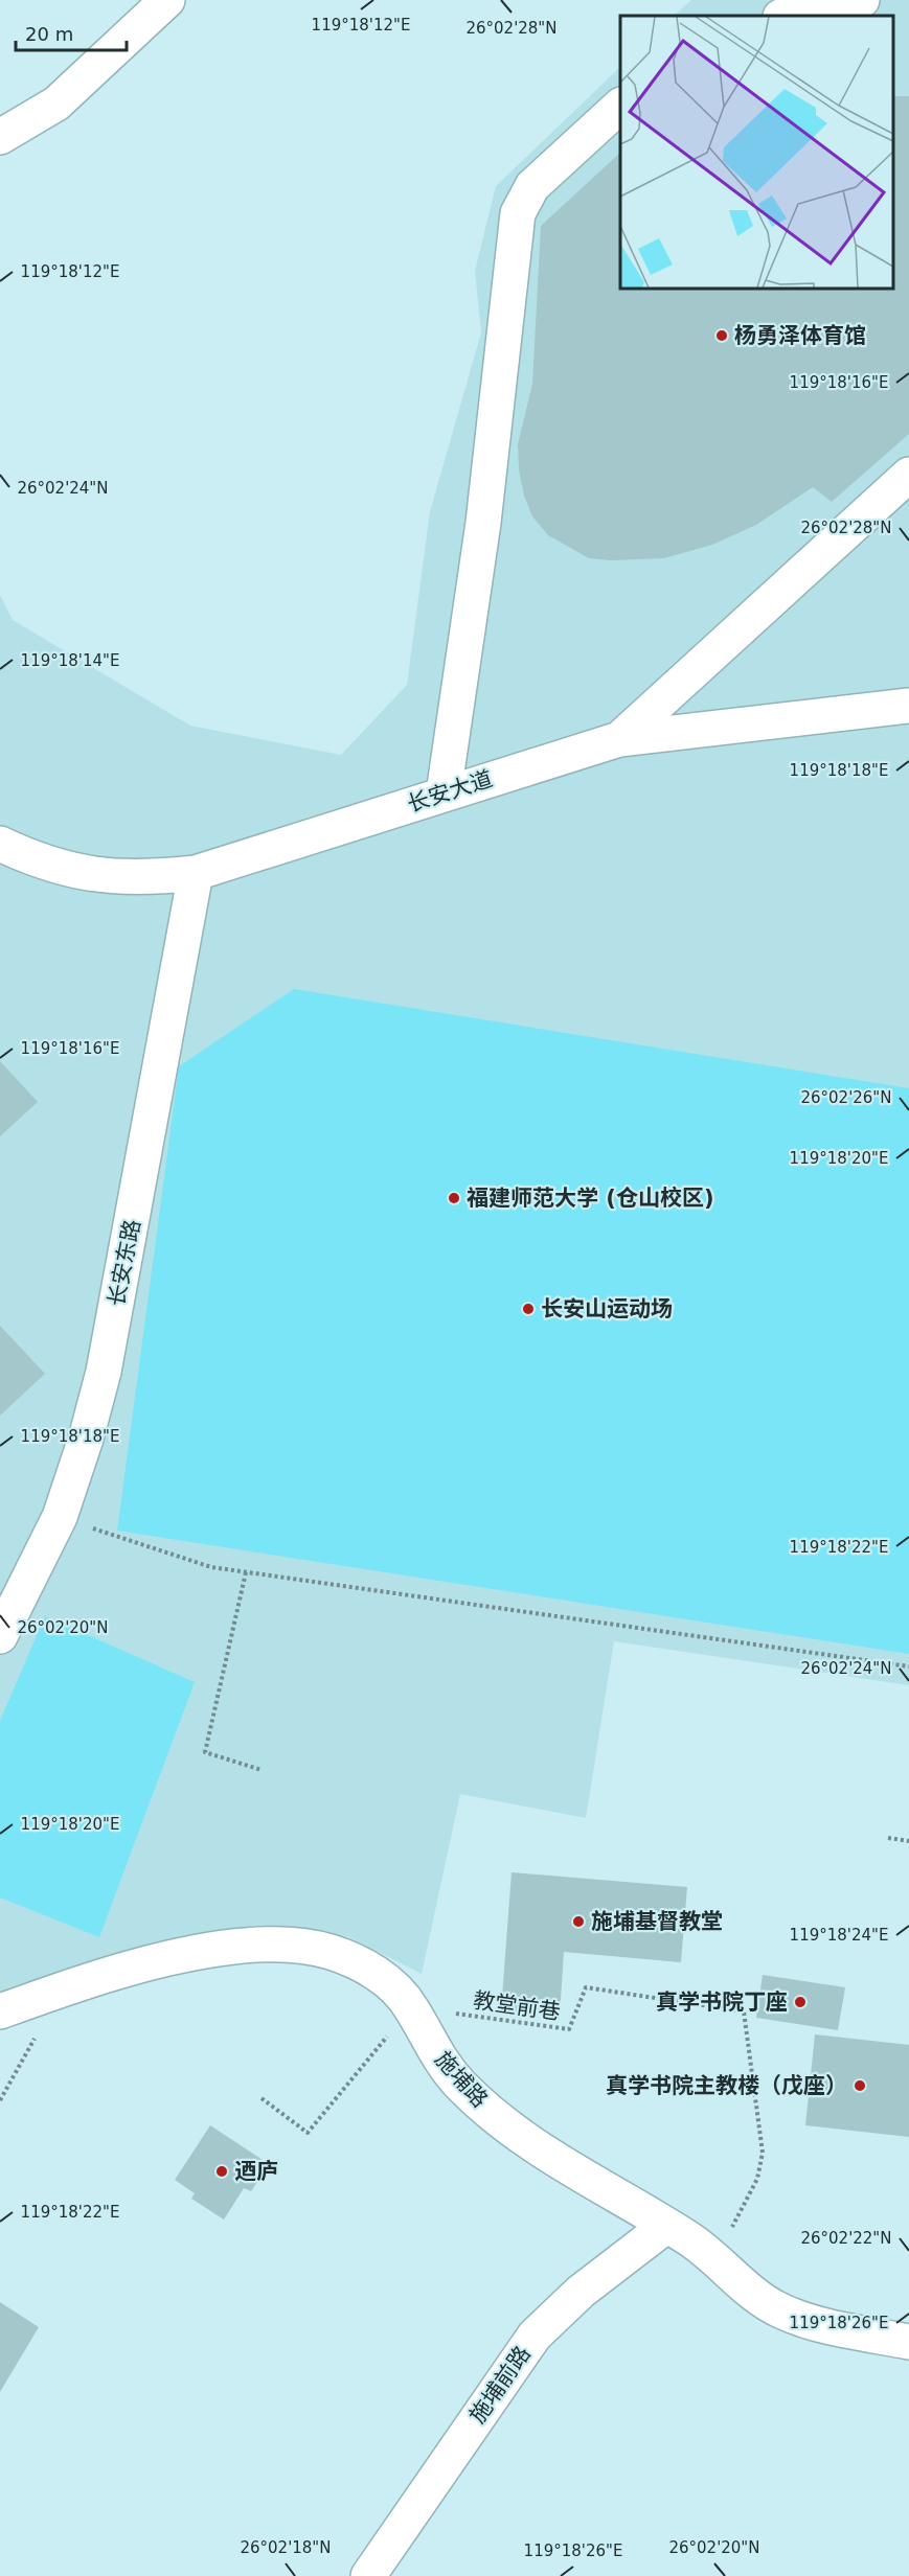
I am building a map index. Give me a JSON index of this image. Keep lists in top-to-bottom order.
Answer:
{
  "streets": {
    "street": [
      "长安大道",
      "长安东路",
      "施埔路",
      "施埔前路"
    ],
    "path": ["教堂前巷"]
  },
  "crossings": [
    ["长安大道", "长安东路"],
    ["教堂前巷", "施埔路"],
    ["施埔路", "施埔前路"]
  ],
  "places": [
    "杨勇泽体育馆",
    "福建师范大学 (仓山校区)",
    "长安山运动场",
    "施埔基督教堂",
    "真学书院丁座",
    "真学书院主教楼（戊座）",
    "迺庐"
  ],
  "scale_bar": "20 m",
  "coordinates": [
    "119°18'12\"E",
    "26°02'28\"N",
    "119°18'16\"E",
    "26°02'24\"N",
    "119°18'14\"E",
    "119°18'18\"E",
    "26°02'26\"N",
    "119°18'20\"E",
    "119°18'22\"E",
    "26°02'20\"N",
    "119°18'24\"E",
    "26°02'22\"N",
    "119°18'26\"E",
    "26°02'18\"N"
  ]
}
